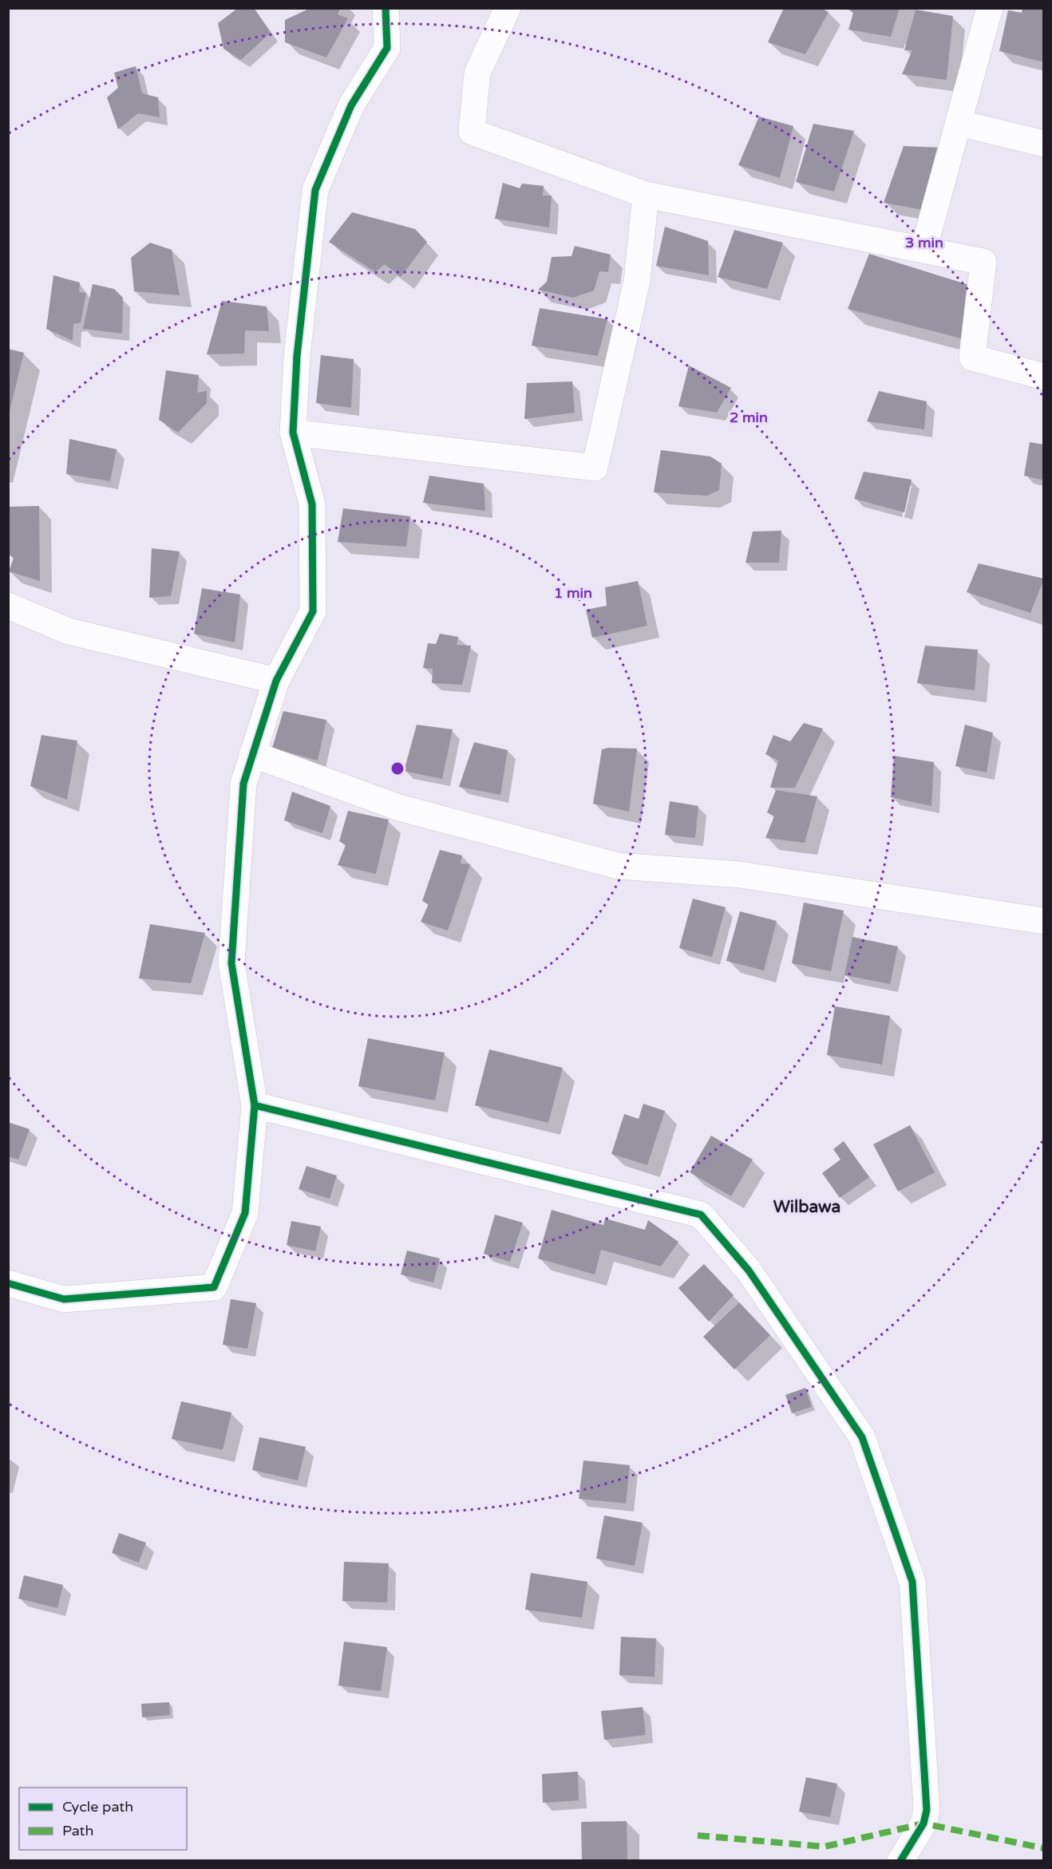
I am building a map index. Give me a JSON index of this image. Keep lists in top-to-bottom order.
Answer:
{
  "districts": ["Wilbawa"],
  "legend": ["Cycle path", "Path"],
  "rings": ["3 min", "2 min", "1 min"]
}
